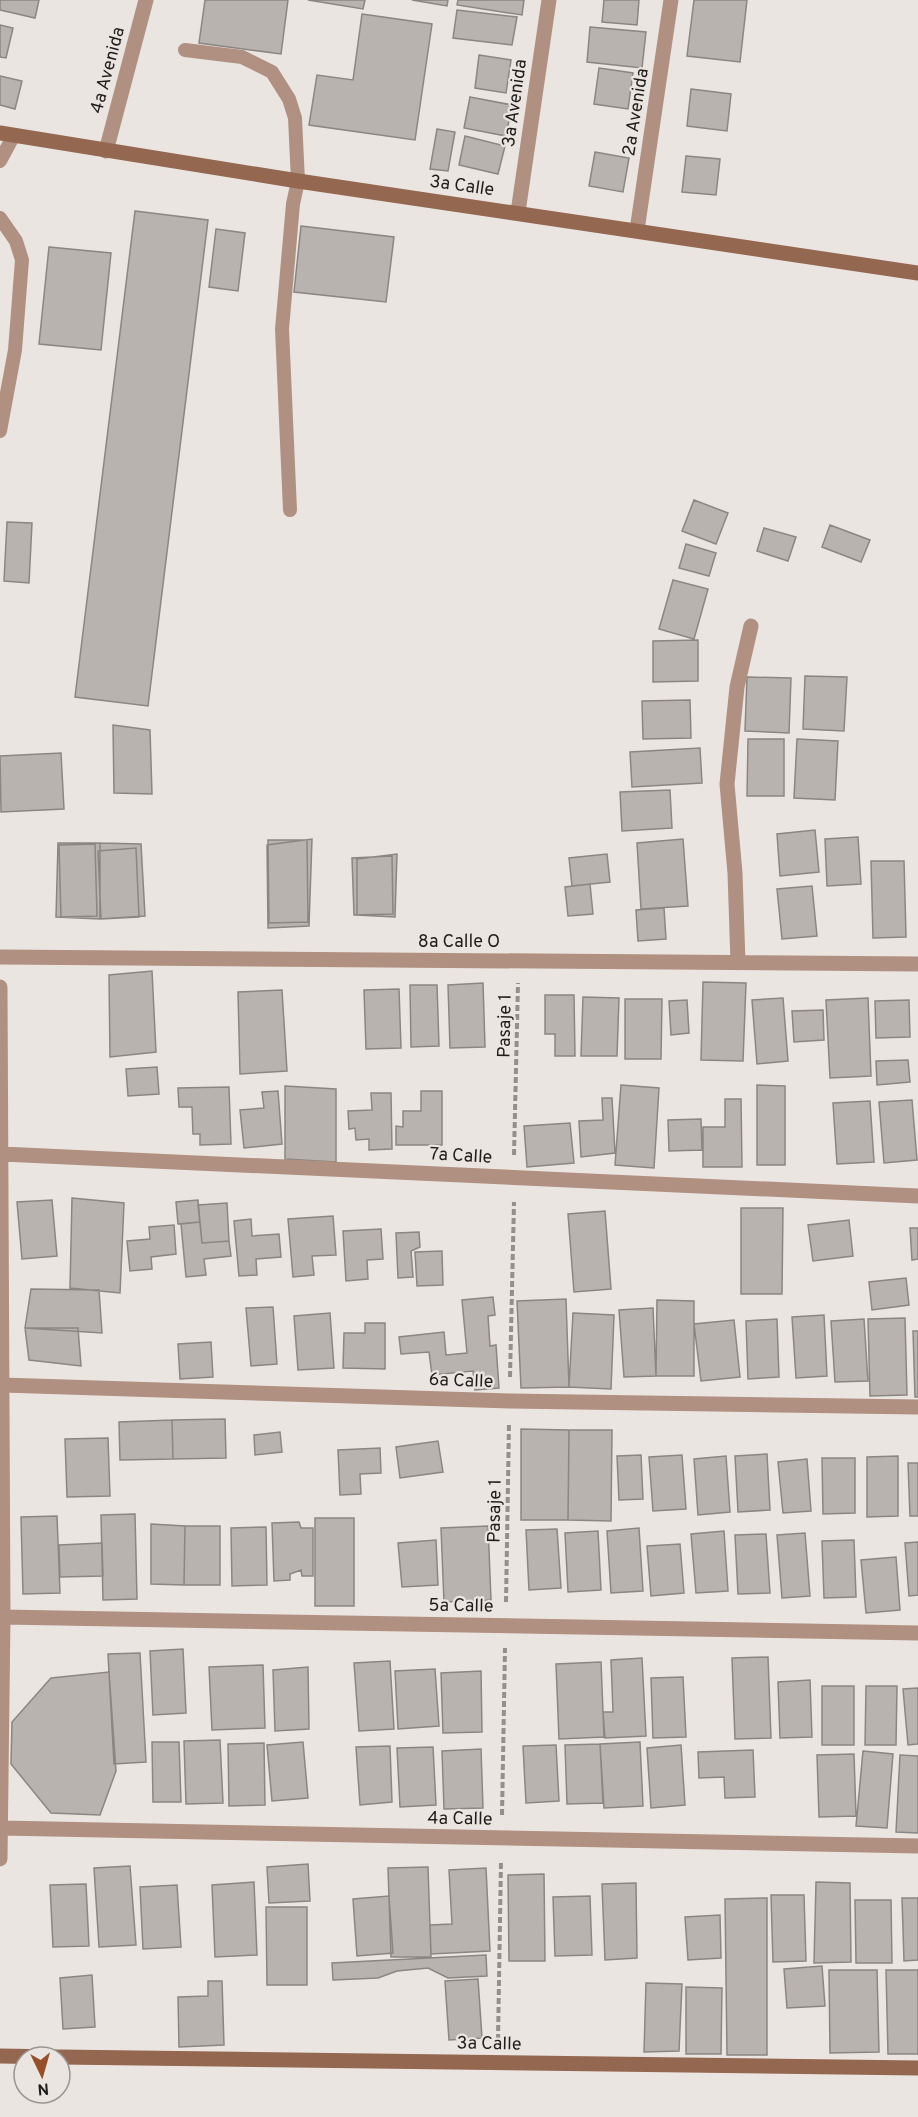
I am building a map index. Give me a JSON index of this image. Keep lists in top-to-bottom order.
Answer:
{
  "streets": {
    "street": [
      "4a Avenida",
      "3a Avenida",
      "2a Avenida",
      "3a Calle",
      "8a Calle O",
      "7a Calle",
      "6a Calle",
      "5a Calle",
      "4a Calle"
    ],
    "path": ["Pasaje 1"]
  },
  "crossings": [
    ["4a Avenida", "3a Calle"],
    ["3a Avenida", "3a Calle"],
    ["2a Avenida", "3a Calle"],
    ["3a Calle", "Pasaje 1"],
    ["8a Calle O", "Pasaje 1"],
    ["Pasaje 1", "7a Calle"],
    ["Pasaje 1", "6a Calle"],
    ["Pasaje 1", "5a Calle"],
    ["Pasaje 1", "4a Calle"]
  ],
  "north": "bottom"
}
